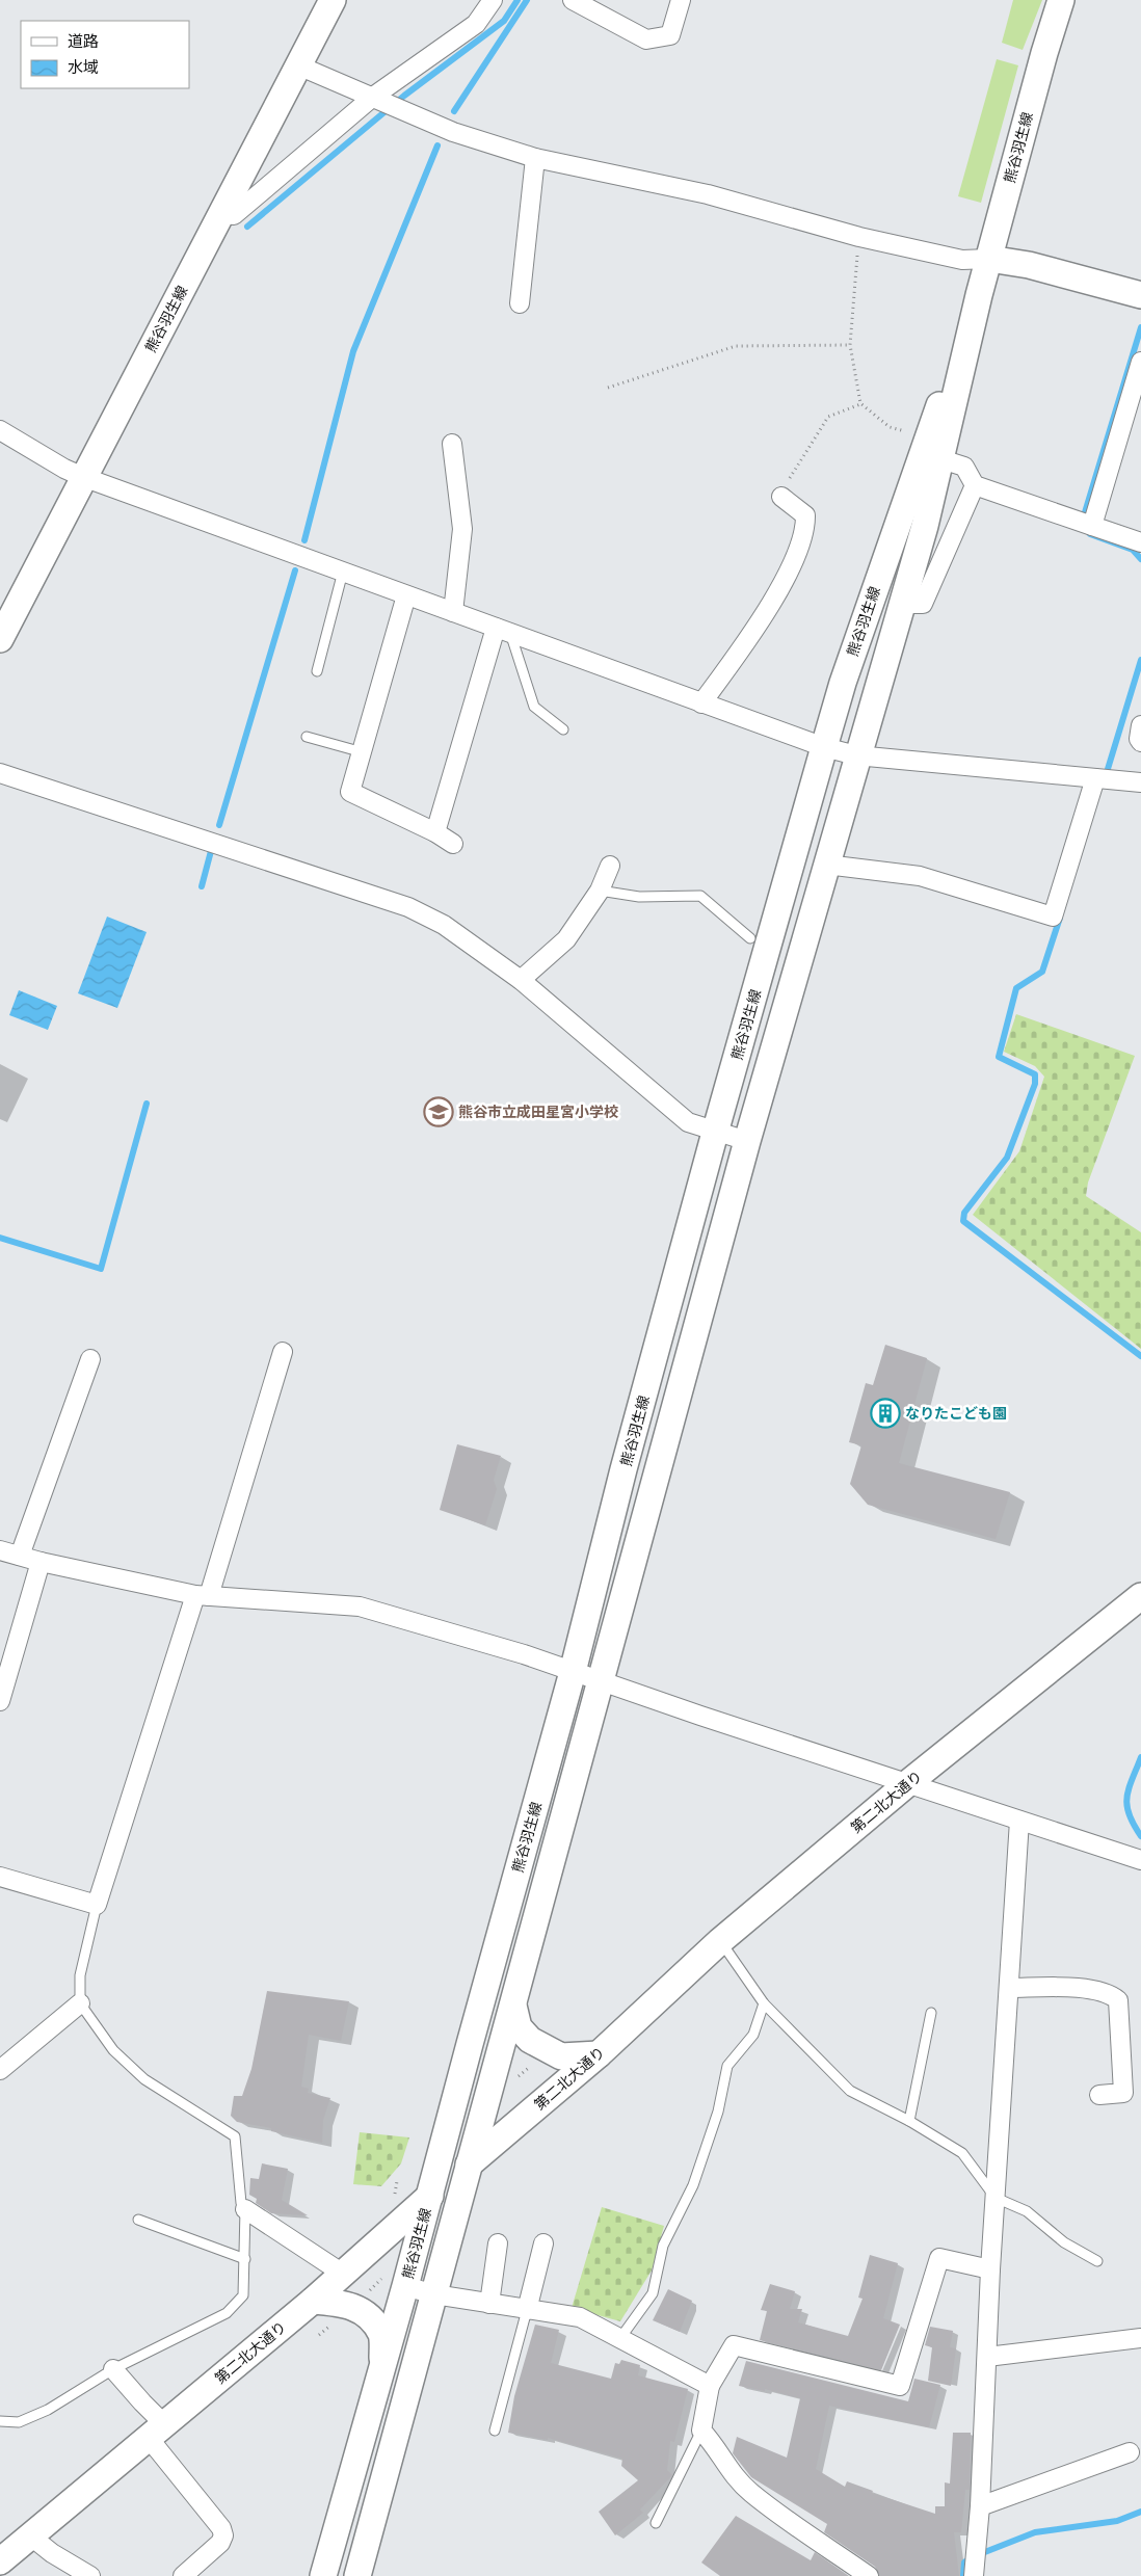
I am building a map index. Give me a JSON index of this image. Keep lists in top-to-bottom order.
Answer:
{
  "streets": {
    "main road": ["熊谷羽生線", "第二北大通り"]
  },
  "crossings": [
    ["熊谷羽生線", "第二北大通り"]
  ],
  "places": {
    "school or university": ["熊谷市立成田星宮小学校"],
    "building": ["なりたこども園"]
  },
  "legend": ["道路", "水域"]
}
